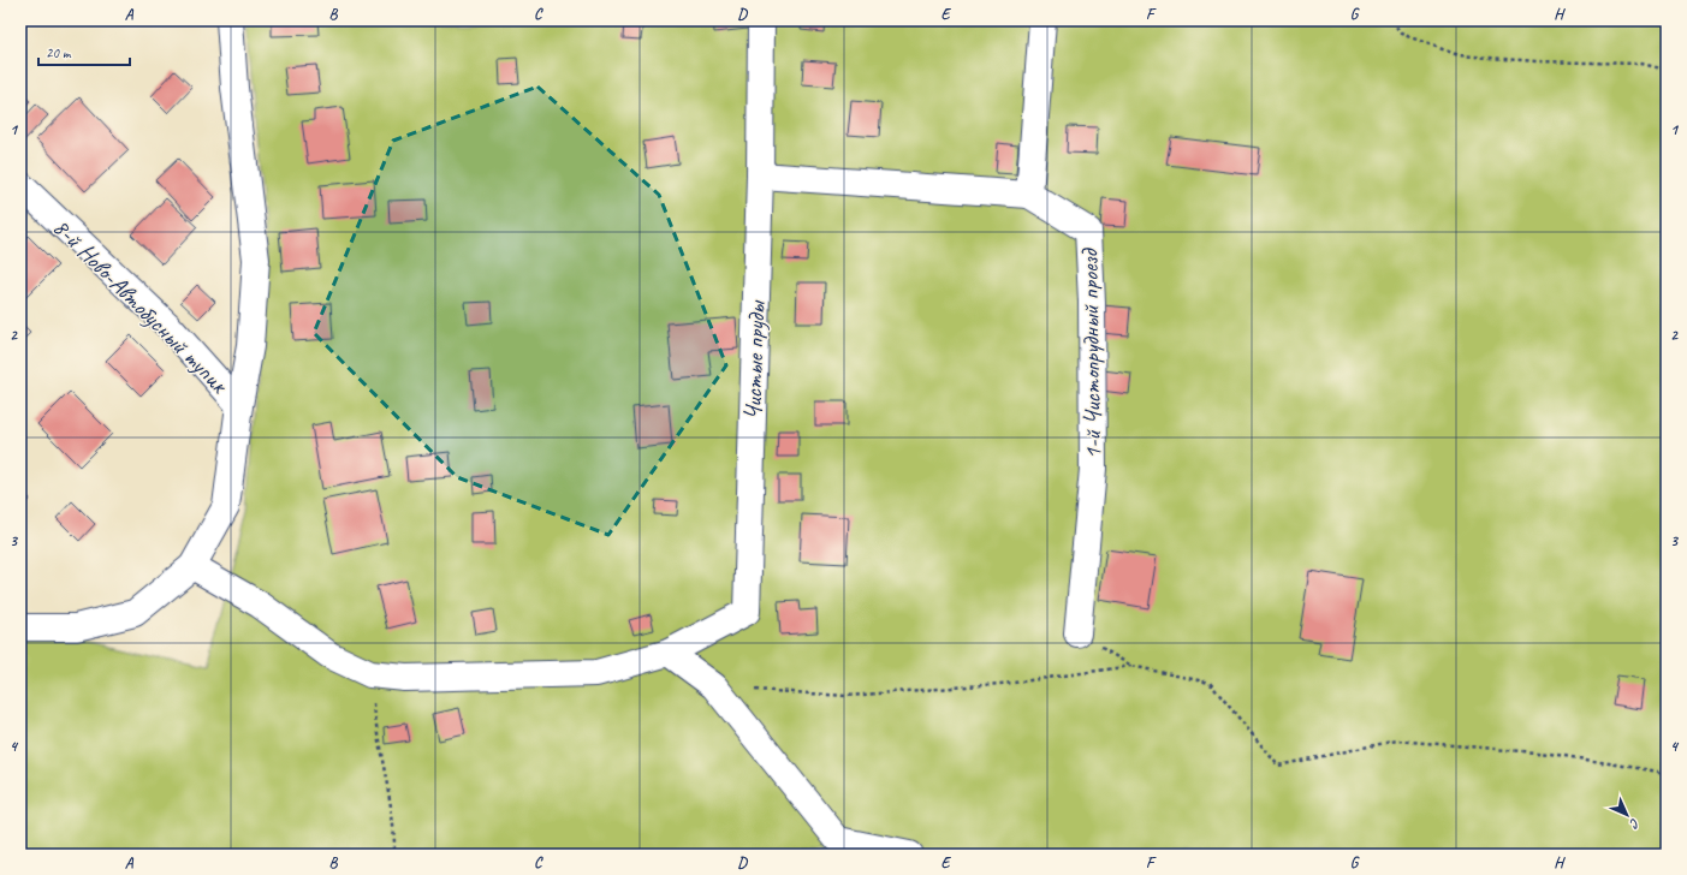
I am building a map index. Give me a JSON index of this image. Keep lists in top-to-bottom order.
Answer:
{
  "streets": {
    "street": ["8-й Ново-Автобусный тупик", "1-й Чистопрудный проезд", "Чистые пруды"]
  },
  "scale_bar": "20 m",
  "north": "bottom right",
  "grid": {
    "columns": [
      "A",
      "B",
      "C",
      "D",
      "E",
      "F",
      "G",
      "H"
    ],
    "rows": [
      "1",
      "2",
      "3",
      "4"
    ]
  }
}
